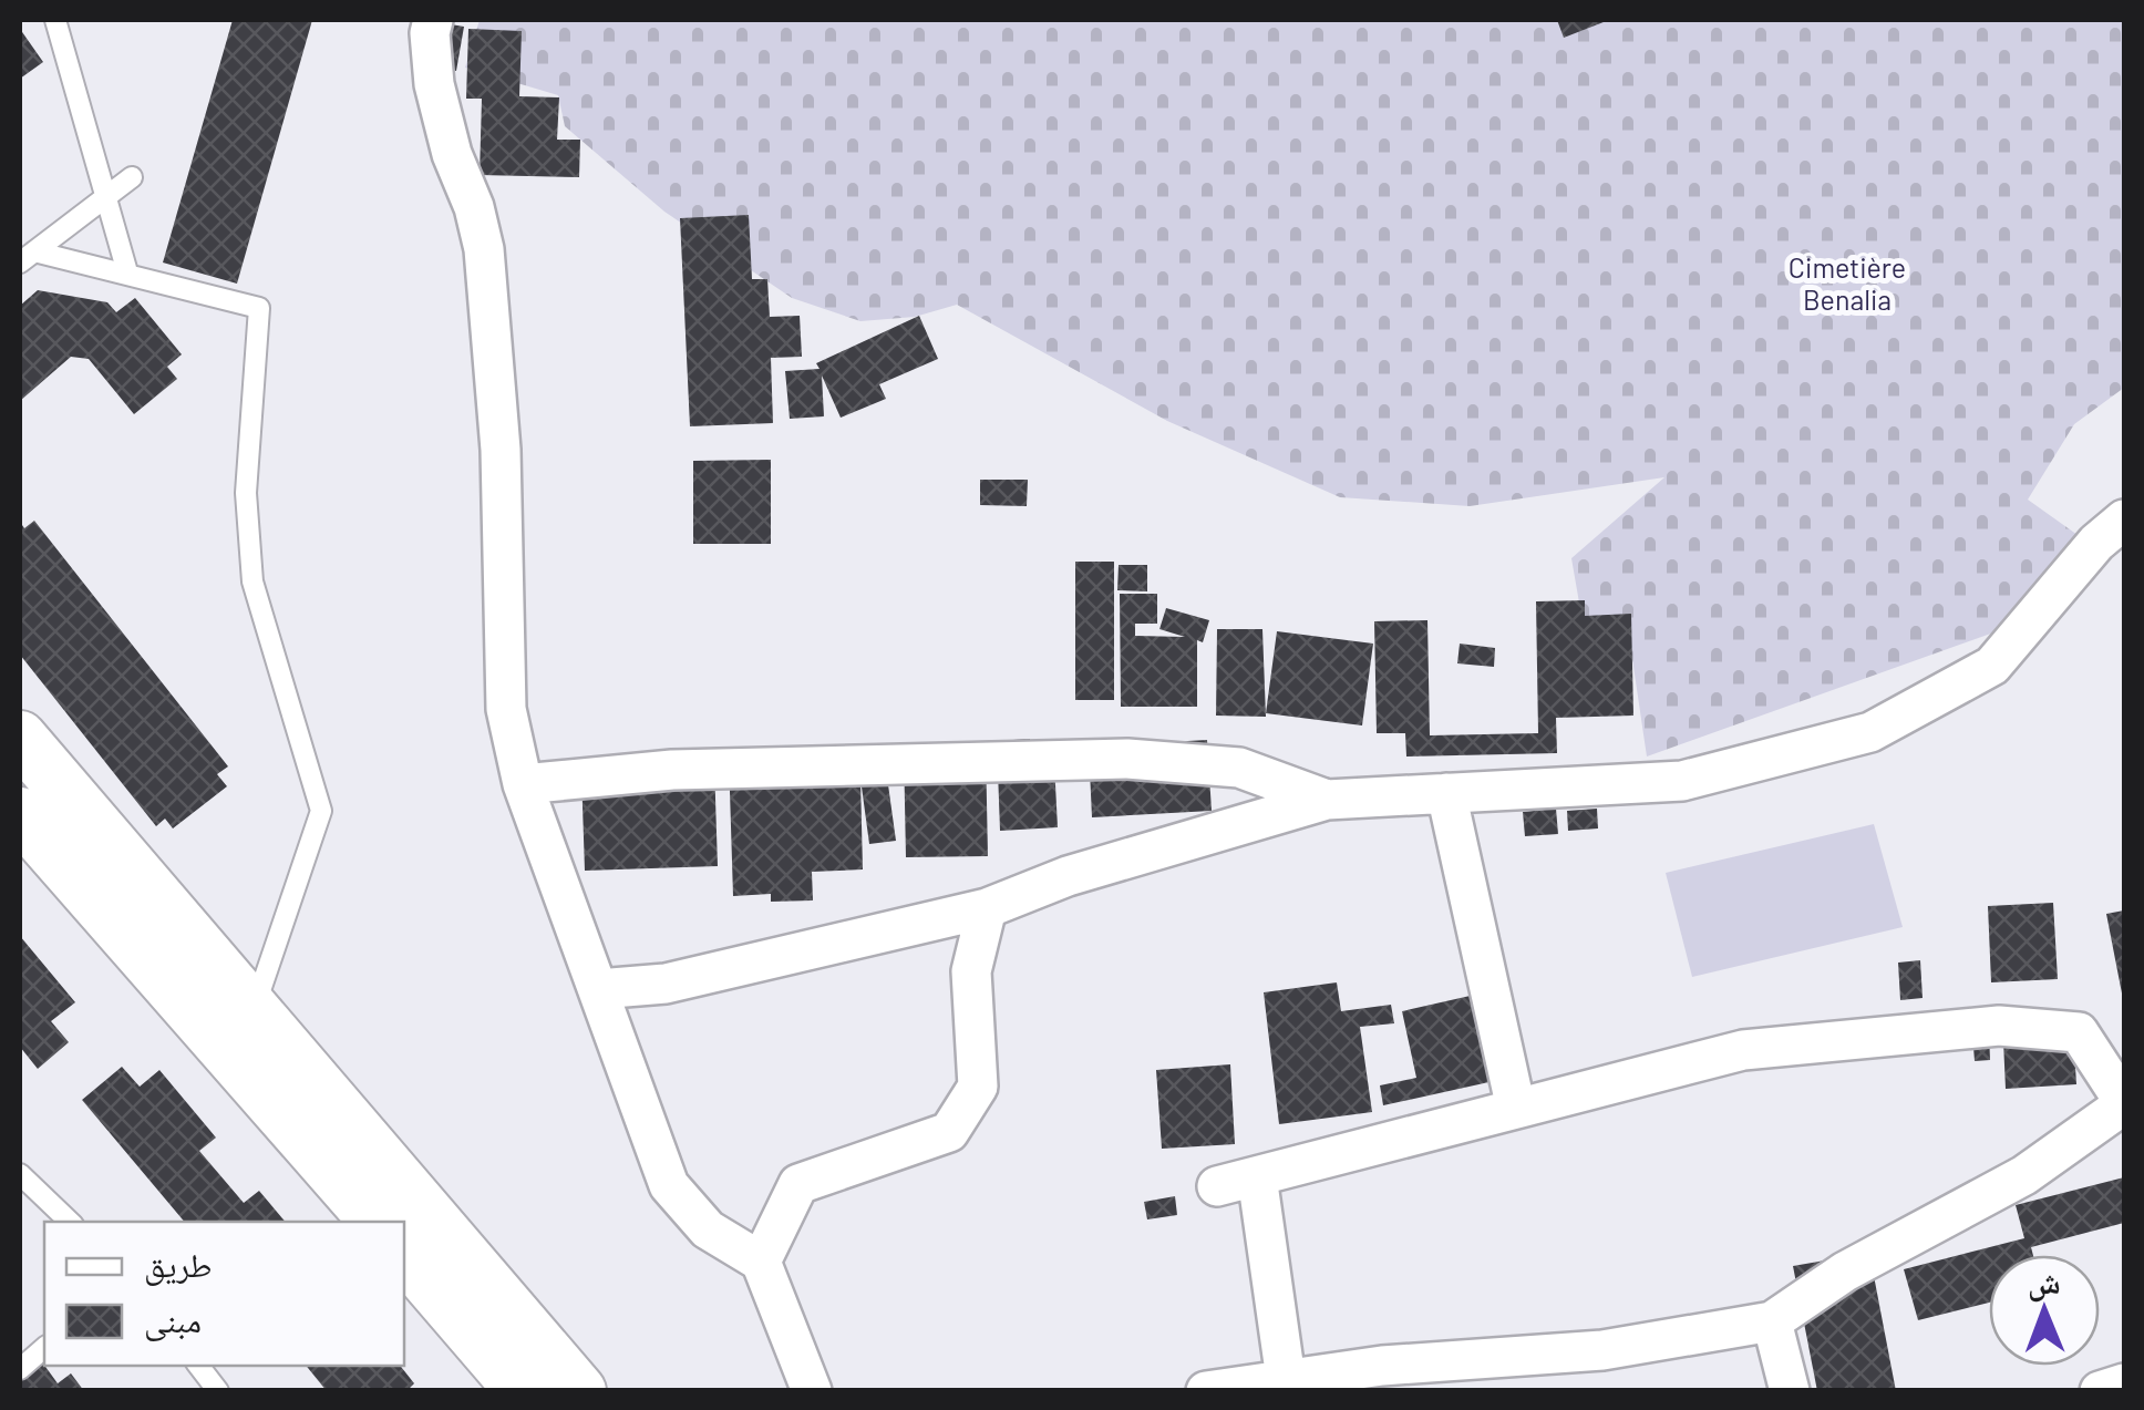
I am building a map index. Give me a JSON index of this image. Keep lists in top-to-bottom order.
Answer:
{
  "parks": ["Cimetière Benalia"],
  "legend": ["طريق", "مبنى"],
  "north": "top"
}
